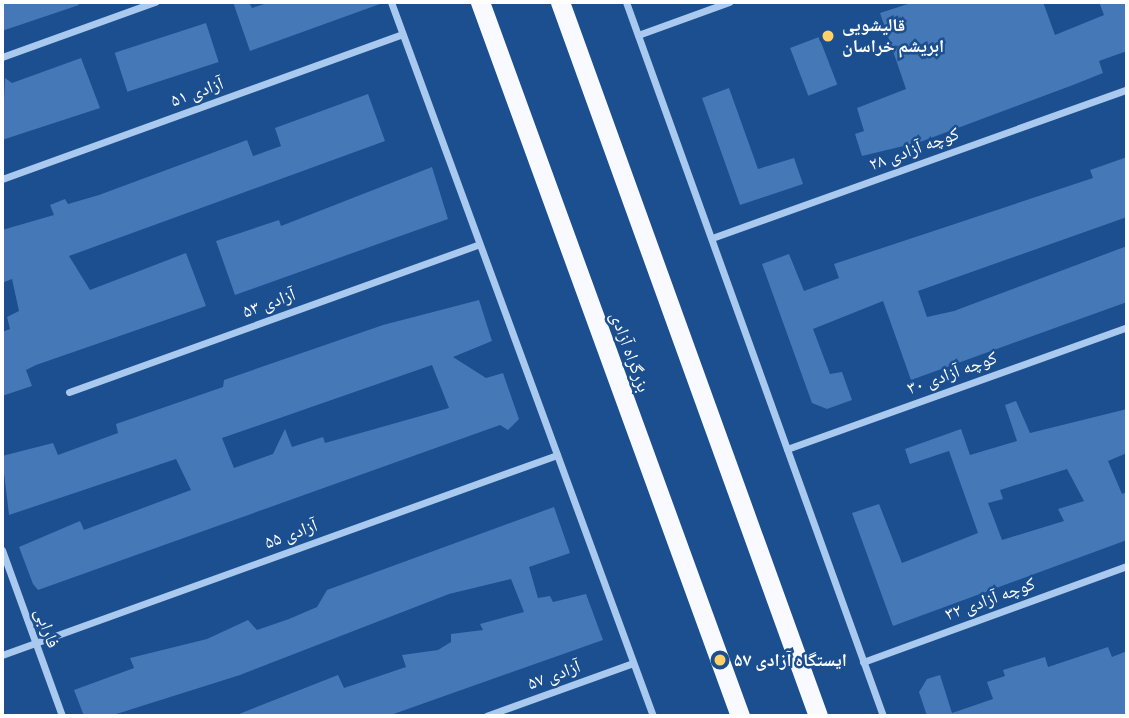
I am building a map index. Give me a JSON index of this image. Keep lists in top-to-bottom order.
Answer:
{
  "streets": {
    "highway": ["بزرگراه آزادی"],
    "street": [
      "۵۱ آزادی",
      "کوچه آزادی ۲۸",
      "۵۳ آزادی",
      "کوچه آزادی ۳۰",
      "آزادی ۵۵",
      "کوچه آزادی ۳۲",
      "فارابی",
      "آزادی ۵۷"
    ]
  },
  "crossings": [
    ["آزادی ۵۵", "فارابی"]
  ],
  "places": ["قالیشویی ابریشم خراسان", "ایستگاه آزادی ۵۷"]
}
